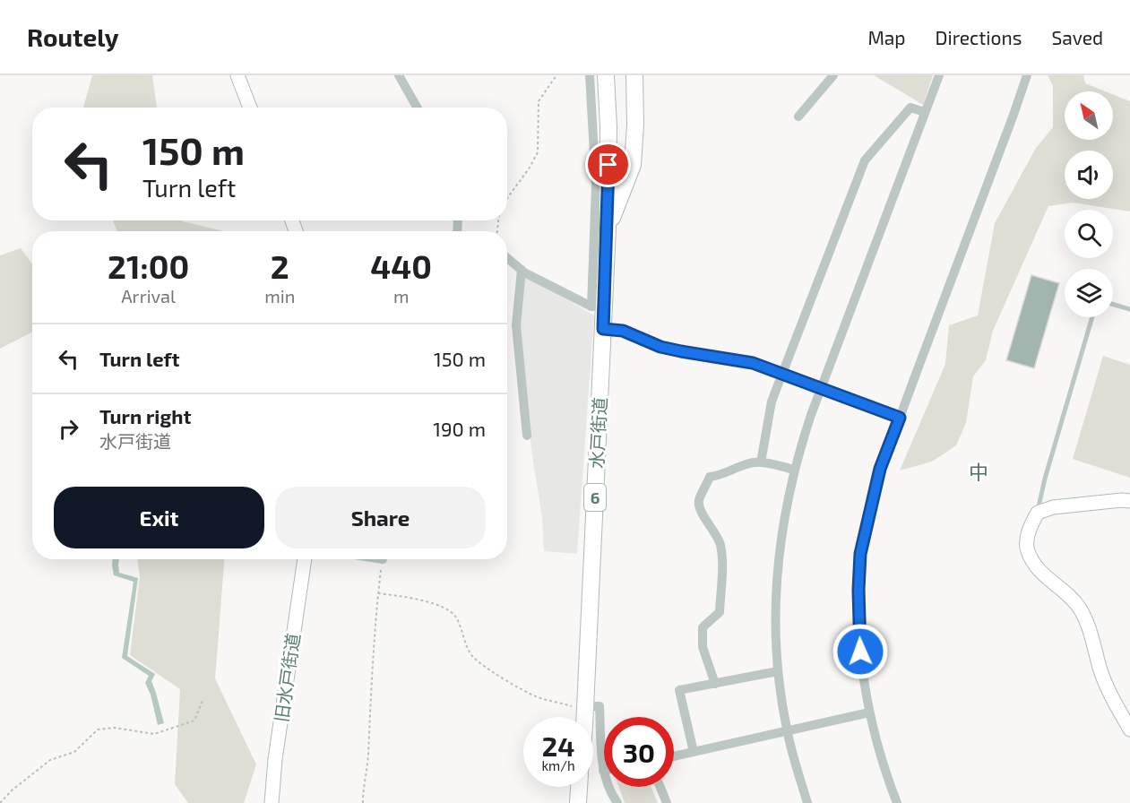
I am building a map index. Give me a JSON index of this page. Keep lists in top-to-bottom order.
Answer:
{
  "streets": {
    "highway": ["水戸街道", "6"],
    "street": ["旧水戸街道"]
  },
  "crossings": [
    ["水戸街道", "6"]
  ],
  "districts": ["中"],
  "north": "top left",
  "page": {
    "header": "Routely",
    "nav": ["Map", "Directions", "Saved"],
    "turn": ["150 m", "Turn left"],
    "eta": [
      "21:00",
      "Arrival",
      "2",
      "min",
      "440",
      "m"
    ],
    "list": [
      {
        "name": "Turn left",
        "value": "150 m"
      },
      {
        "name": "Turn right",
        "note": "水戸街道",
        "value": "190 m"
      }
    ],
    "buttons": ["Exit", "Share"],
    "speed": "24 km/h",
    "limit": "30"
  }
}
